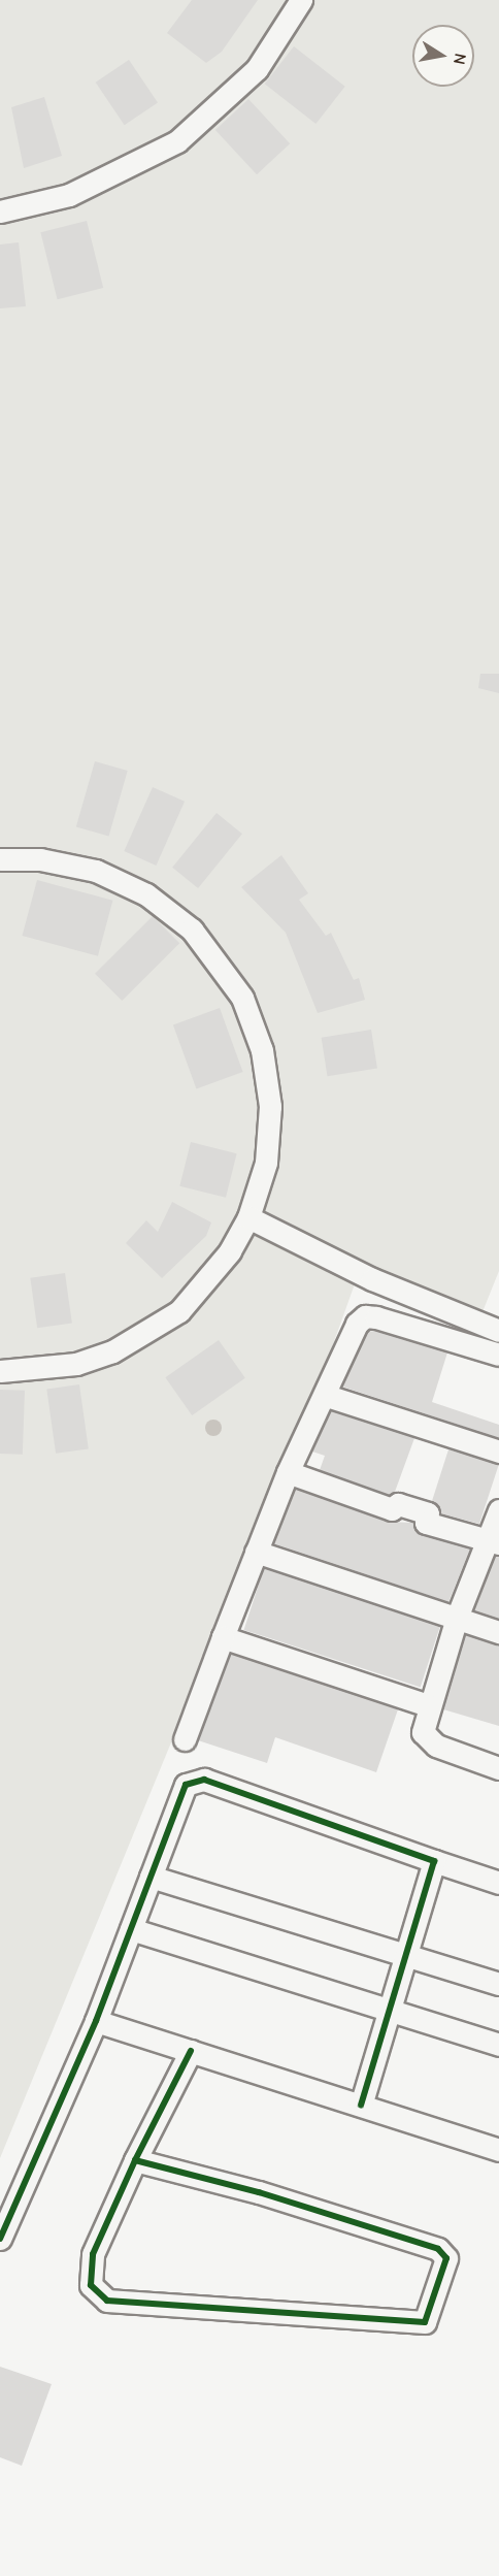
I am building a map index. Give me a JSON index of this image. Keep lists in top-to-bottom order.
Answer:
{
  "north": "right"
}
